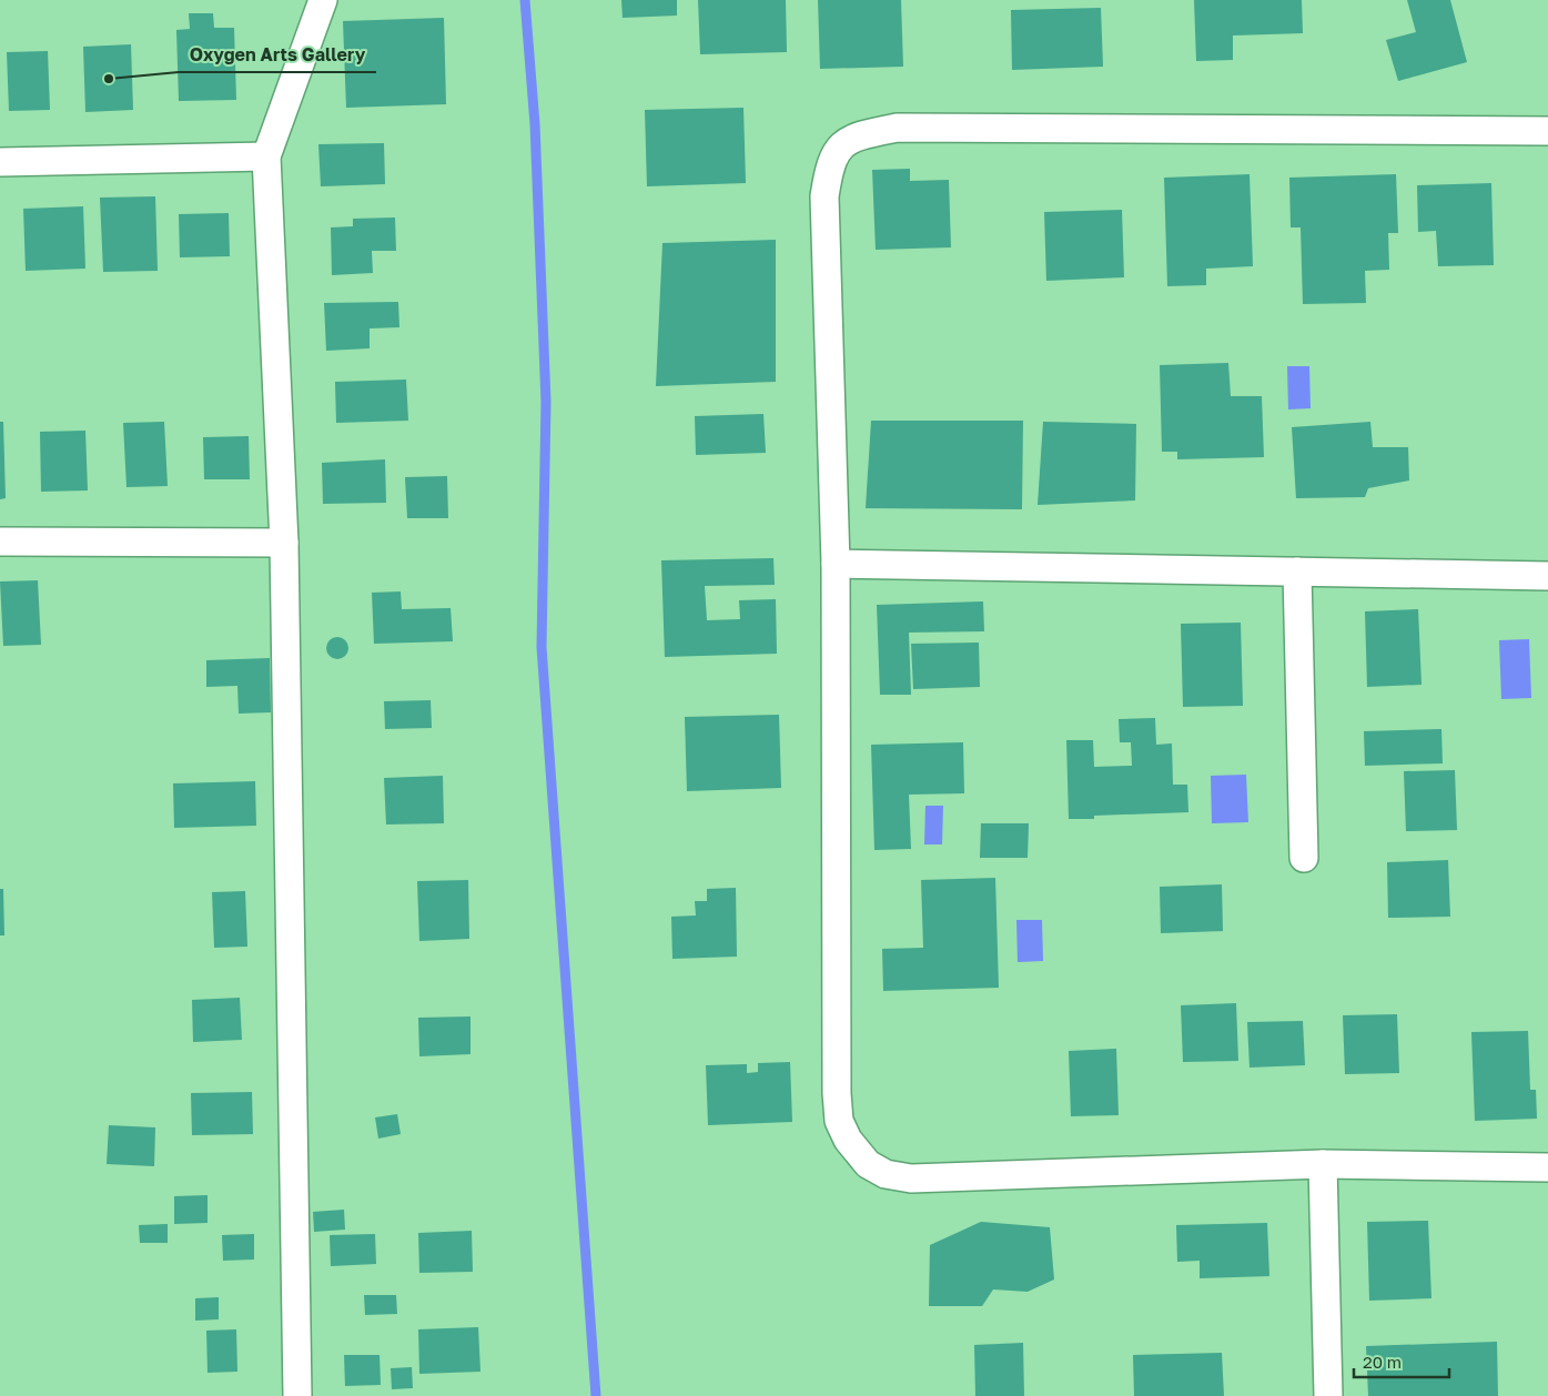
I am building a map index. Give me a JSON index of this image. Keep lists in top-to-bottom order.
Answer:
{
  "places": ["Oxygen Arts Gallery"],
  "scale_bar": "20 m"
}
